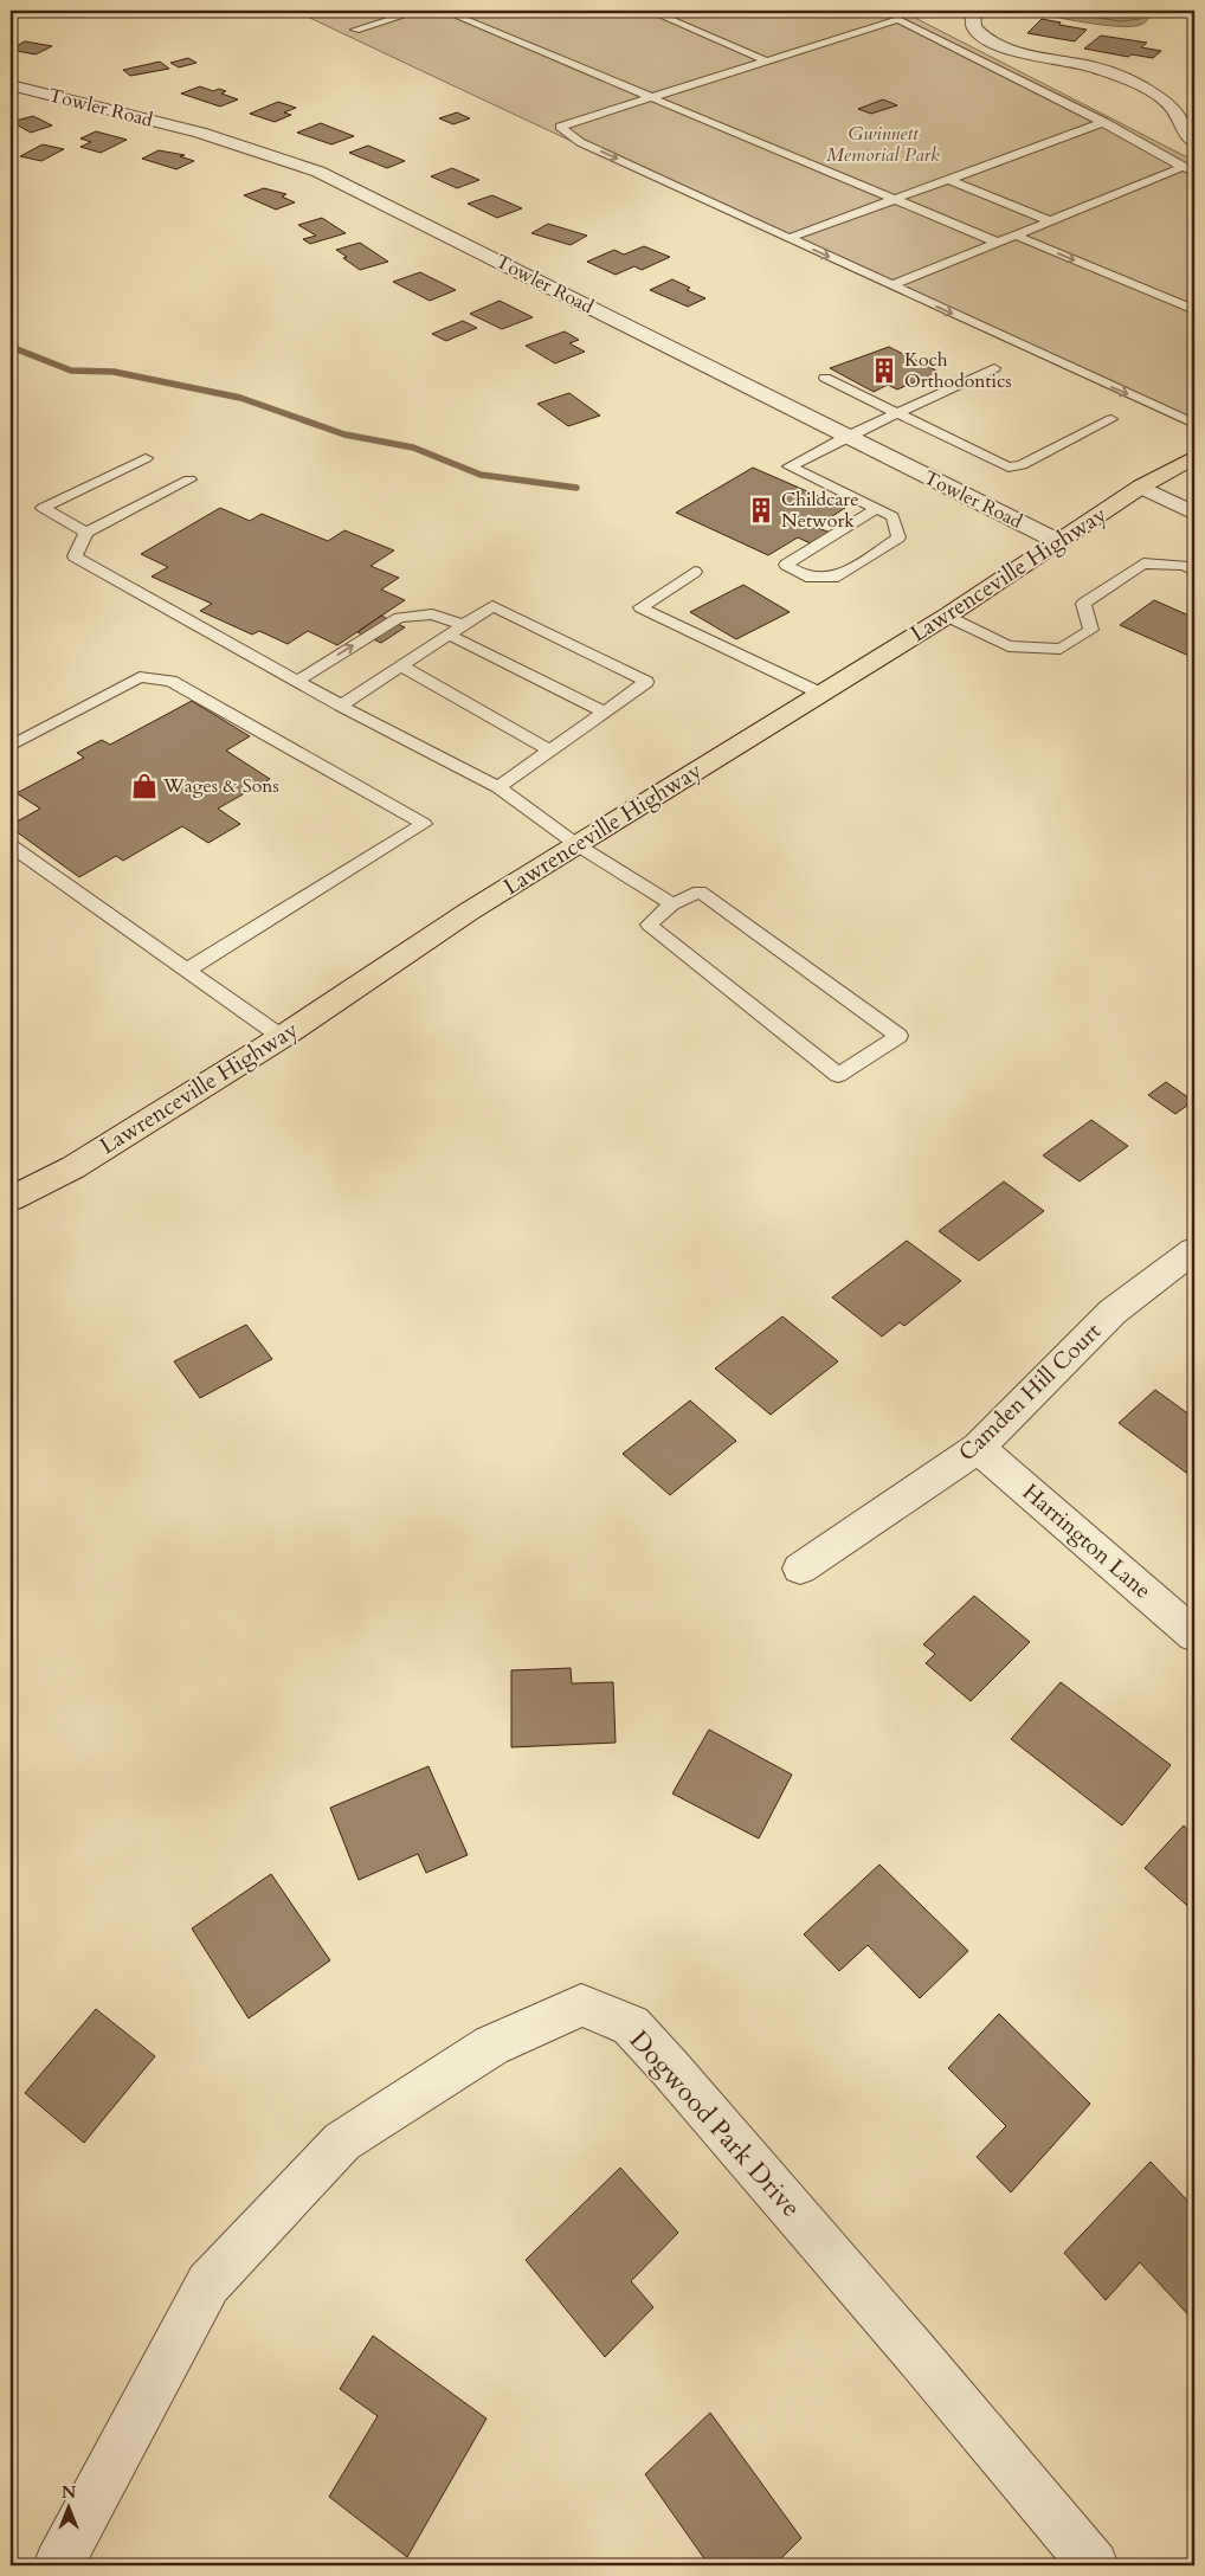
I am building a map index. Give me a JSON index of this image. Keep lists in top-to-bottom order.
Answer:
{
  "streets": {
    "main road": ["Lawrenceville Highway"],
    "street": [
      "Towler Road",
      "Camden Hill Court",
      "Harrington Lane",
      "Dogwood Park Drive"
    ]
  },
  "crossings": [
    ["Towler Road", "Lawrenceville Highway"],
    ["Camden Hill Court", "Harrington Lane"]
  ],
  "parks": ["Gwinnett Memorial Park"],
  "places": {
    "building": ["Koch Orthodontics", "Childcare Network"],
    "shop": ["Wages & Sons"]
  },
  "north": "top"
}
